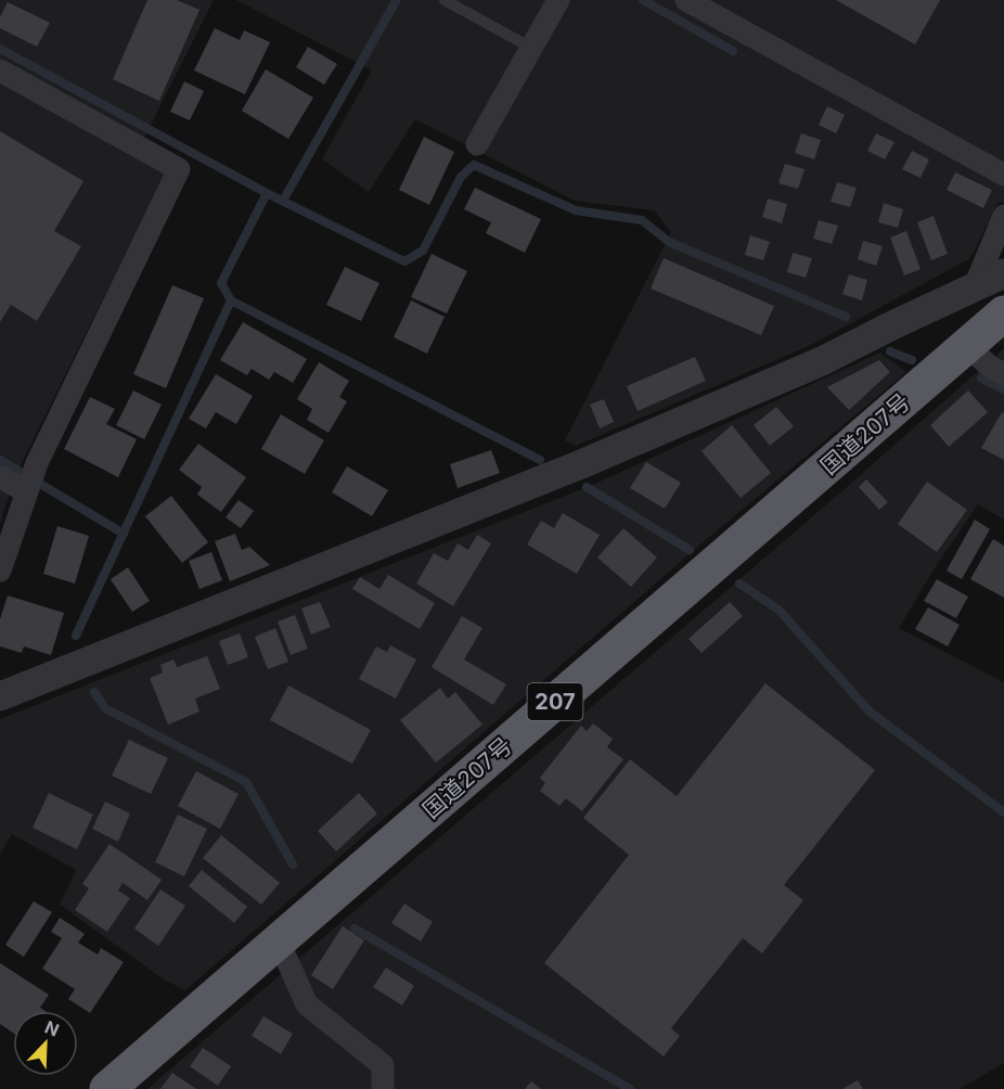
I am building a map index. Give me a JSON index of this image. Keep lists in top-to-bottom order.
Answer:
{
  "streets": {
    "highway": ["国道207号", "207"]
  },
  "north": "top right"
}
